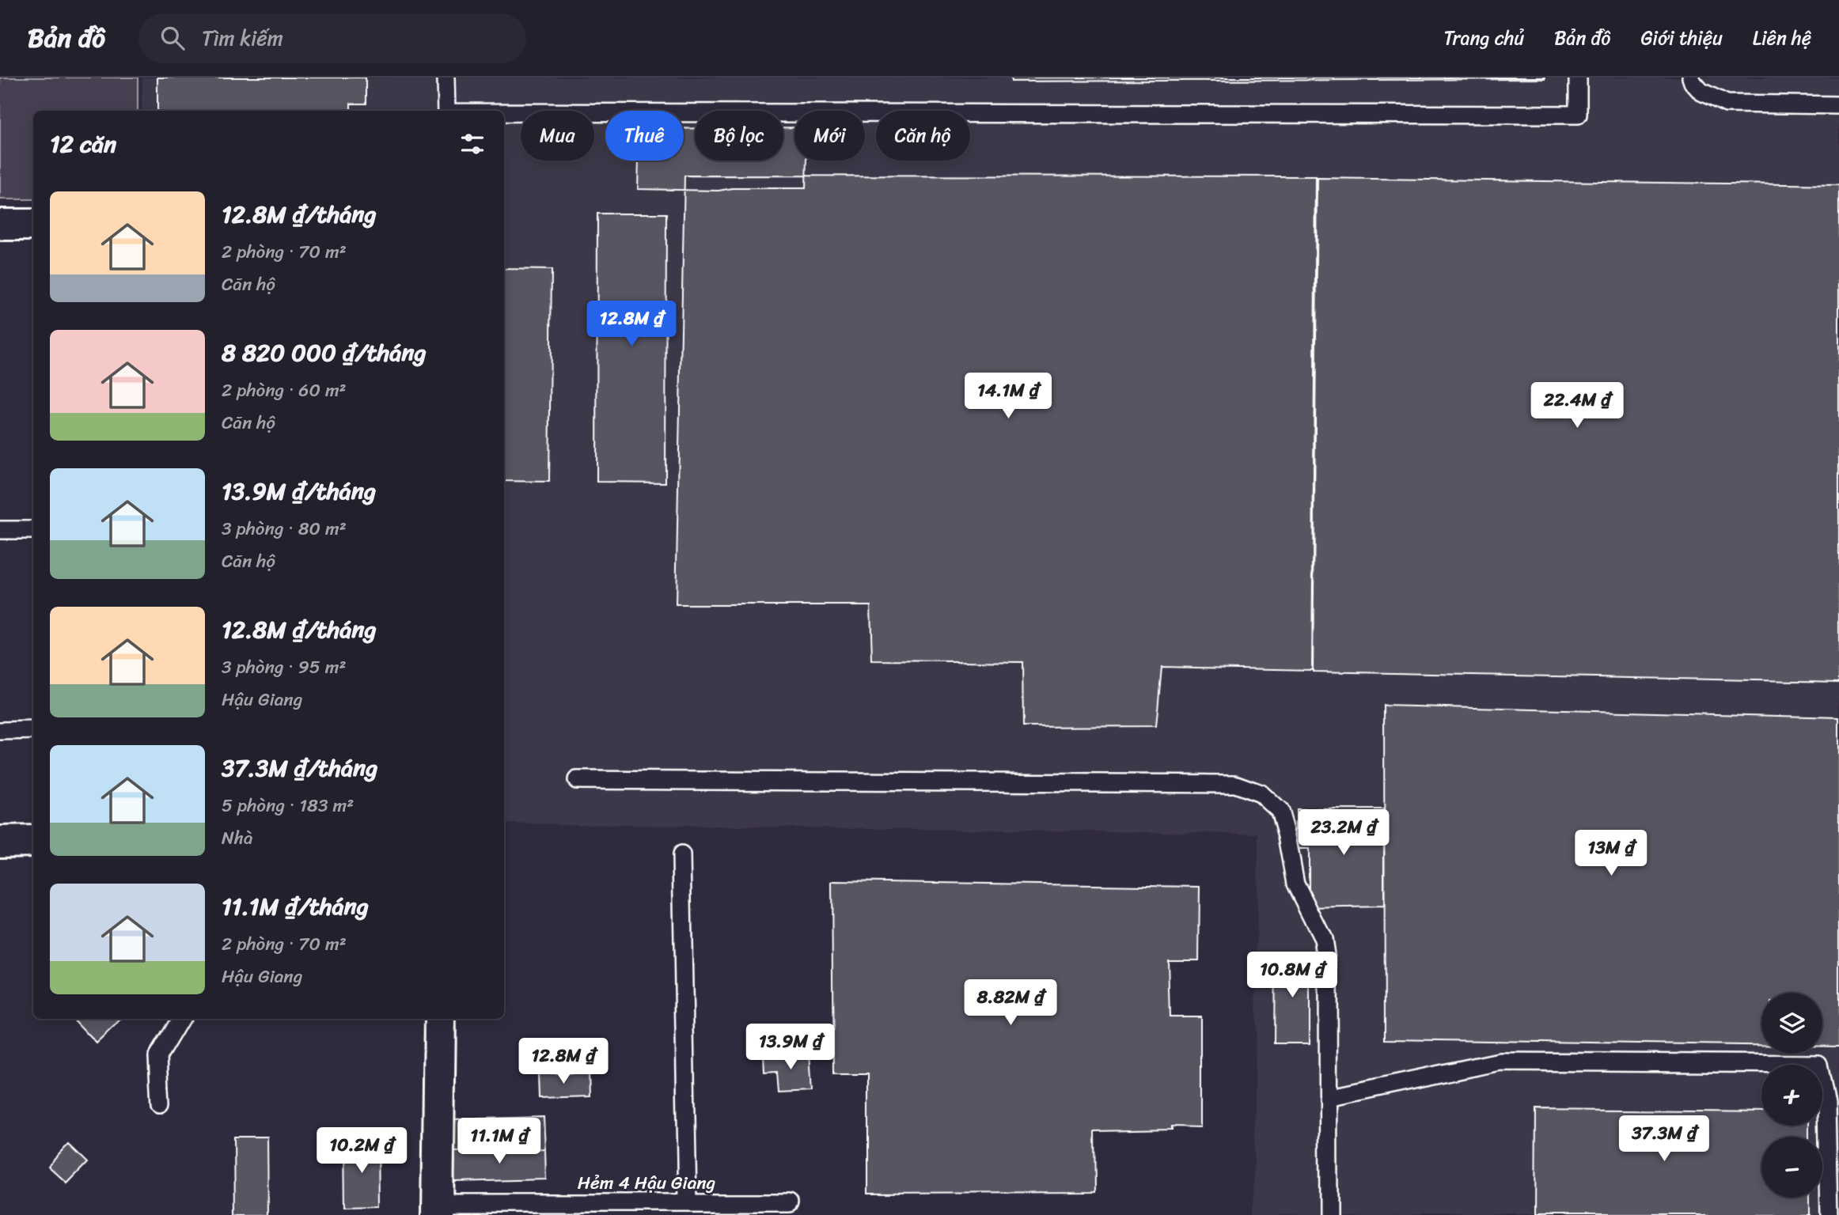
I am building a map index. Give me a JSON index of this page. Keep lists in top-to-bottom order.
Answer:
{
  "streets": {
    "lane": ["Hẻm 4 Hậu Giang"]
  },
  "page": {
    "header": "Bản đồ",
    "search": "Tìm kiếm",
    "nav": [
      "Trang chủ",
      "Bản đồ",
      "Giới thiệu",
      "Liên hệ"
    ],
    "chip": [
      "Mua",
      "Thuê",
      "Bộ lọc",
      "Mới",
      "Căn hộ"
    ],
    "heading": "12 căn",
    "list": [
      {
        "name": "12.8M ₫/tháng",
        "note": "2 phòng · 70 m² · Căn hộ"
      },
      {
        "name": "8 820 000 ₫/tháng",
        "note": "2 phòng · 60 m² · Căn hộ"
      },
      {
        "name": "13.9M ₫/tháng",
        "note": "3 phòng · 80 m² · Căn hộ"
      },
      {
        "name": "12.8M ₫/tháng",
        "note": "3 phòng · 95 m² · Hậu Giang"
      },
      {
        "name": "37.3M ₫/tháng",
        "note": "5 phòng · 183 m² · Nhà"
      },
      {
        "name": "11.1M ₫/tháng",
        "note": "2 phòng · 70 m² · Hậu Giang"
      }
    ],
    "price": [
      "12.8M ₫",
      "14.1M ₫",
      "22.4M ₫",
      "23.2M ₫",
      "13M ₫",
      "10.8M ₫",
      "8.82M ₫",
      "13.9M ₫",
      "12.8M ₫",
      "37.3M ₫",
      "11.1M ₫",
      "10.2M ₫"
    ],
    "map_buttons": ["+", "−"]
  }
}
